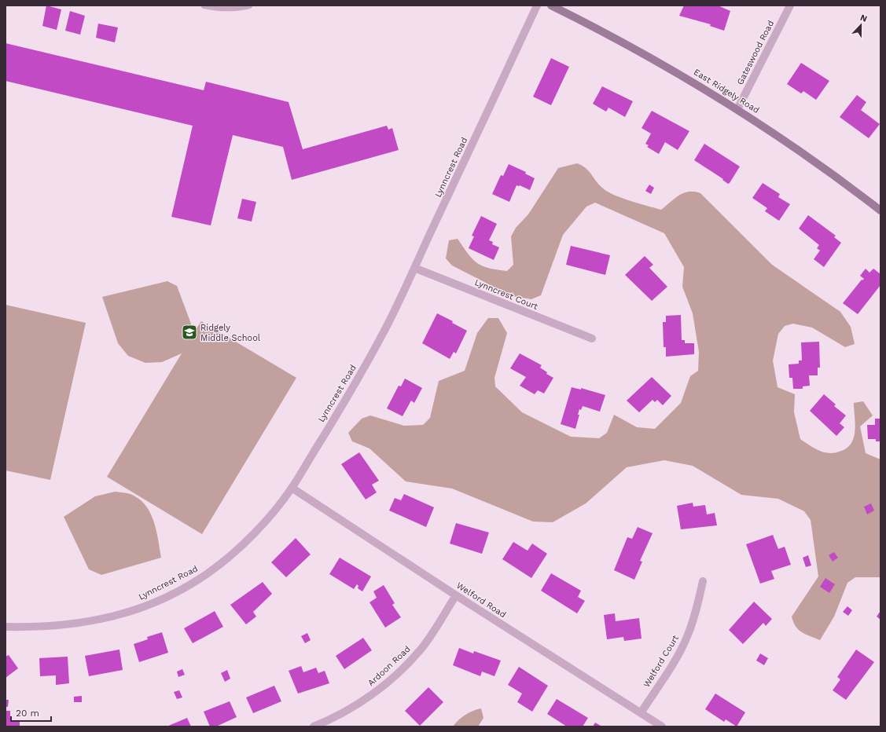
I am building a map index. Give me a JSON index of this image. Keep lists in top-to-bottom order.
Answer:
{
  "streets": {
    "street": [
      "Gateswood Road",
      "East Ridgely Road",
      "Lynncrest Road",
      "Lynncrest Court",
      "Welford Road",
      "Welford Court",
      "Ardoon Road"
    ]
  },
  "crossings": [
    ["Gateswood Road", "East Ridgely Road"],
    ["Lynncrest Road", "Lynncrest Court"],
    ["Lynncrest Road", "Welford Road"],
    ["Welford Road", "Welford Court"],
    ["Welford Road", "Ardoon Road"]
  ],
  "places": {
    "school or university": ["Ridgely Middle School"]
  },
  "scale_bar": "20 m",
  "north": "top"
}
